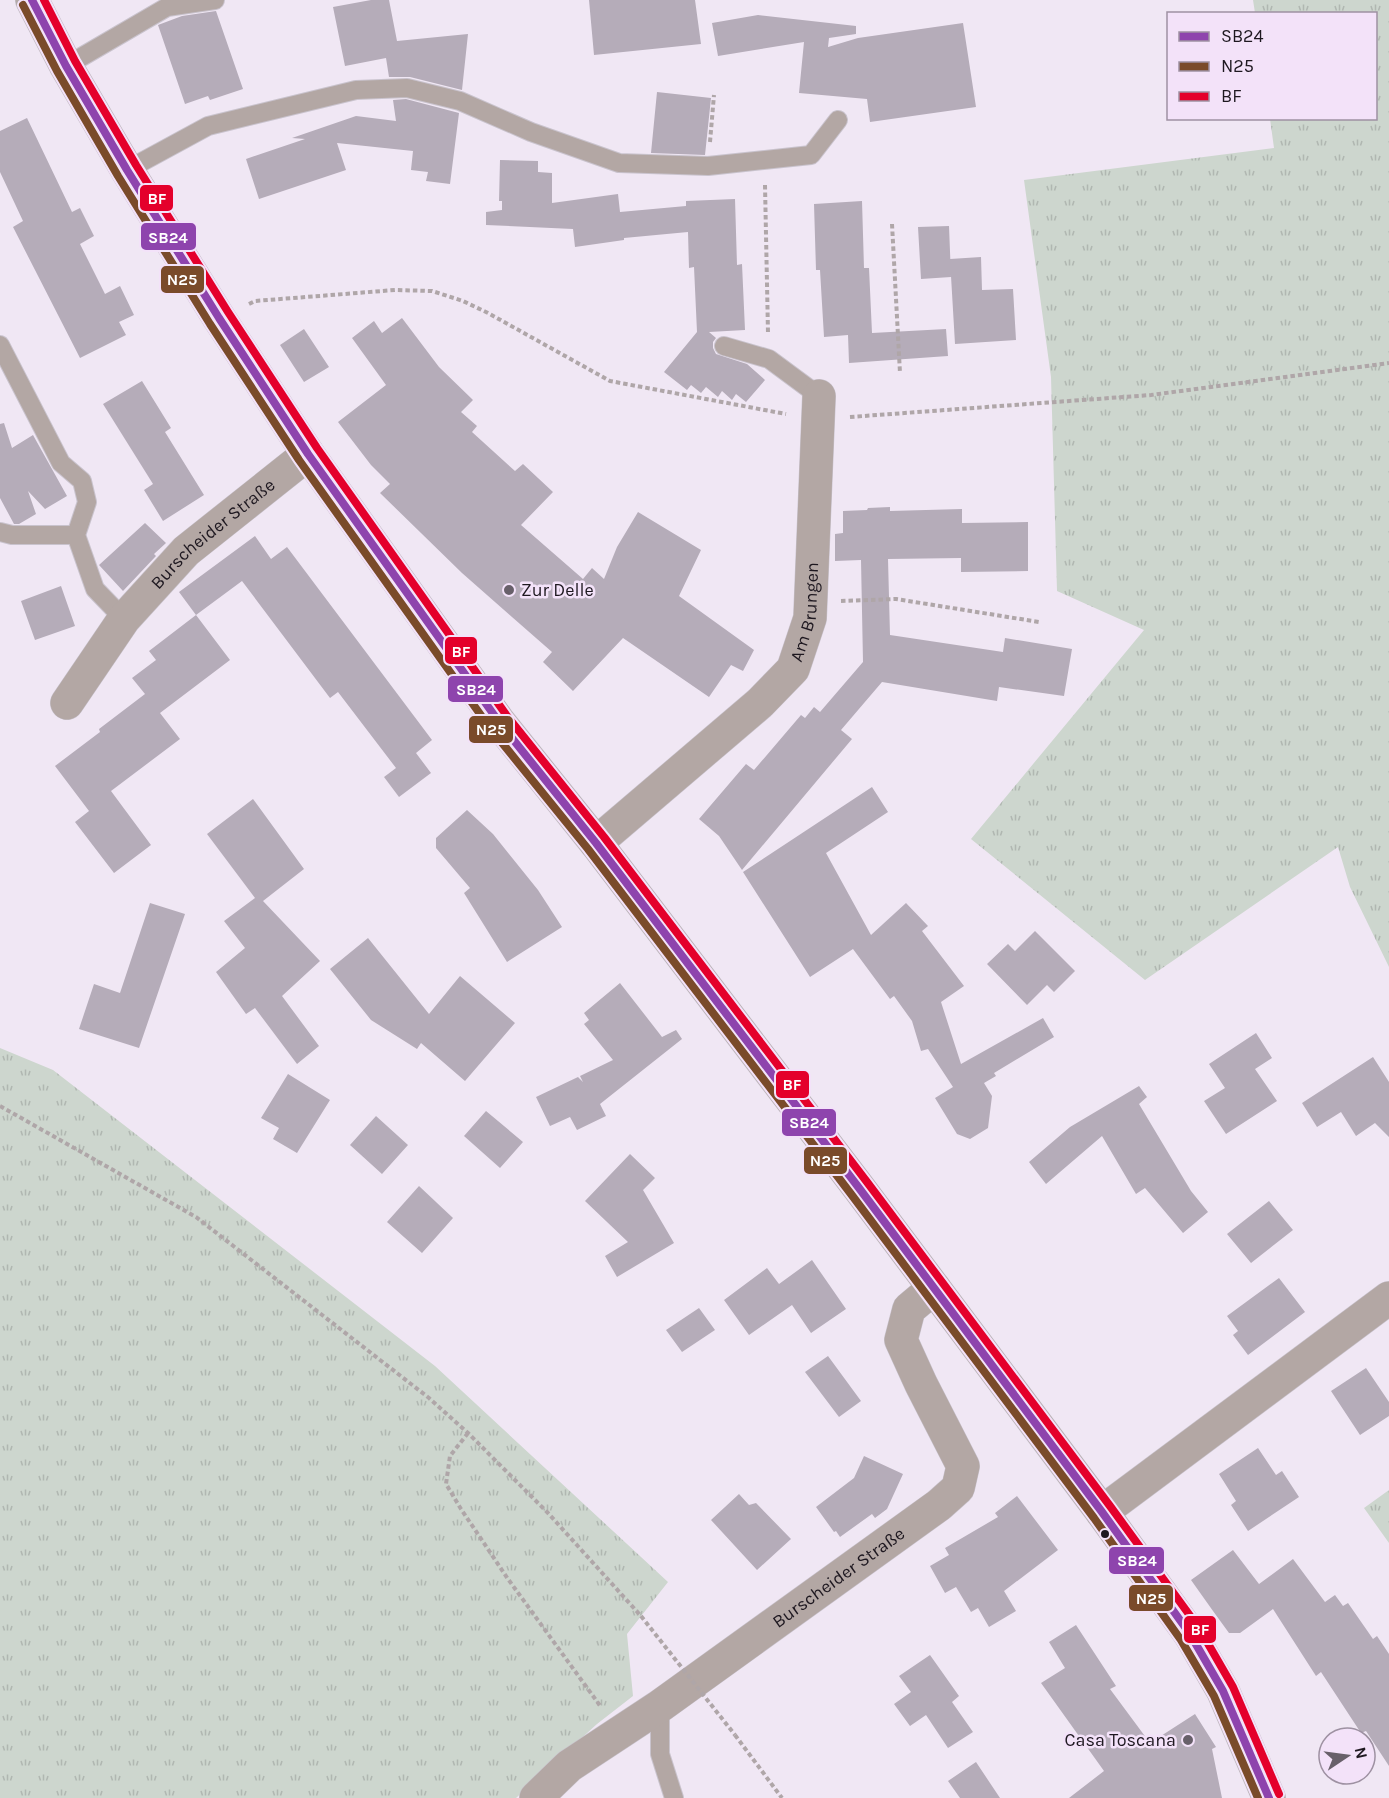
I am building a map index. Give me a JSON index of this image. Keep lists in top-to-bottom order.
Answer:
{
  "streets": {
    "street": ["Burscheider Straße", "Am Brungen"]
  },
  "places": ["Zur Delle", "Casa Toscana"],
  "lines": ["transit line SB24", "transit line BF", "transit line N25"],
  "legend": ["SB24", "N25", "BF"],
  "north": "right"
}
